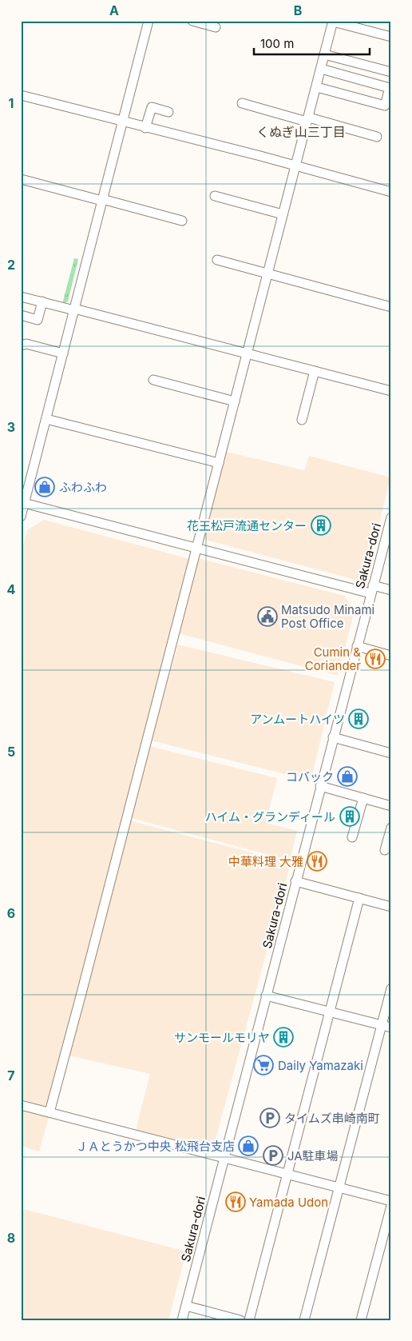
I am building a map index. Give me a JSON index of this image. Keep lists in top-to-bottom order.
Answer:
{
  "streets": {
    "street": ["Sakura-dori"]
  },
  "districts": ["くぬぎ山三丁目"],
  "places": {
    "shop": ["ふわふわ", "コバック", "ＪＡとうかつ中央 松飛台支店"],
    "building": [
      "花王松戸流通センター",
      "アンムートハイツ",
      "ハイム・グランディール",
      "サンモールモリヤ"
    ],
    "public building": ["Matsudo Minami Post Office"],
    "restaurant": ["Cumin & Coriander", "中華料理 大雅", "Yamada Udon"],
    "supermarket": ["Daily Yamazaki"],
    "parking": ["タイムズ串崎南町", "JA駐車場"]
  },
  "scale_bar": "100 m",
  "grid": {
    "columns": ["A", "B"],
    "rows": [
      "1",
      "2",
      "3",
      "4",
      "5",
      "6",
      "7",
      "8"
    ]
  }
}
